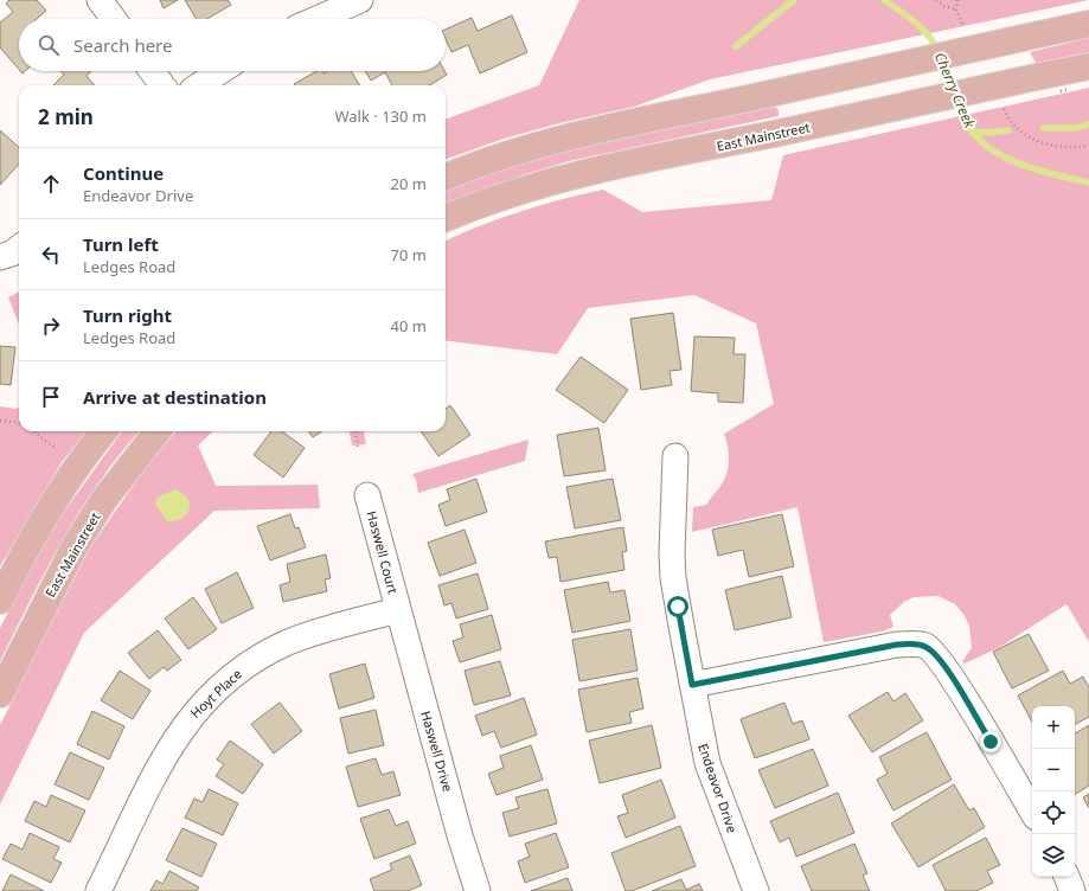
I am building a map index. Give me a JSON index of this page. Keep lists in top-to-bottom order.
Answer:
{
  "streets": {
    "main road": ["East Mainstreet"],
    "street": [
      "Haswell Court",
      "Hoyt Place",
      "Haswell Drive",
      "Endeavor Drive"
    ]
  },
  "crossings": [
    ["Haswell Court", "Hoyt Place"],
    ["Haswell Court", "Haswell Drive"],
    ["Hoyt Place", "Haswell Drive"]
  ],
  "water": ["Cherry Creek"],
  "page": {
    "search": "Search here",
    "heading": ["2 min", "Walk · 130 m"],
    "list": [
      ["Continue", "Endeavor Drive", "20 m"],
      ["Turn left", "Ledges Road", "70 m"],
      ["Turn right", "Ledges Road", "40 m"],
      "Arrive at destination"
    ],
    "map_buttons": ["+", "−"]
  }
}
